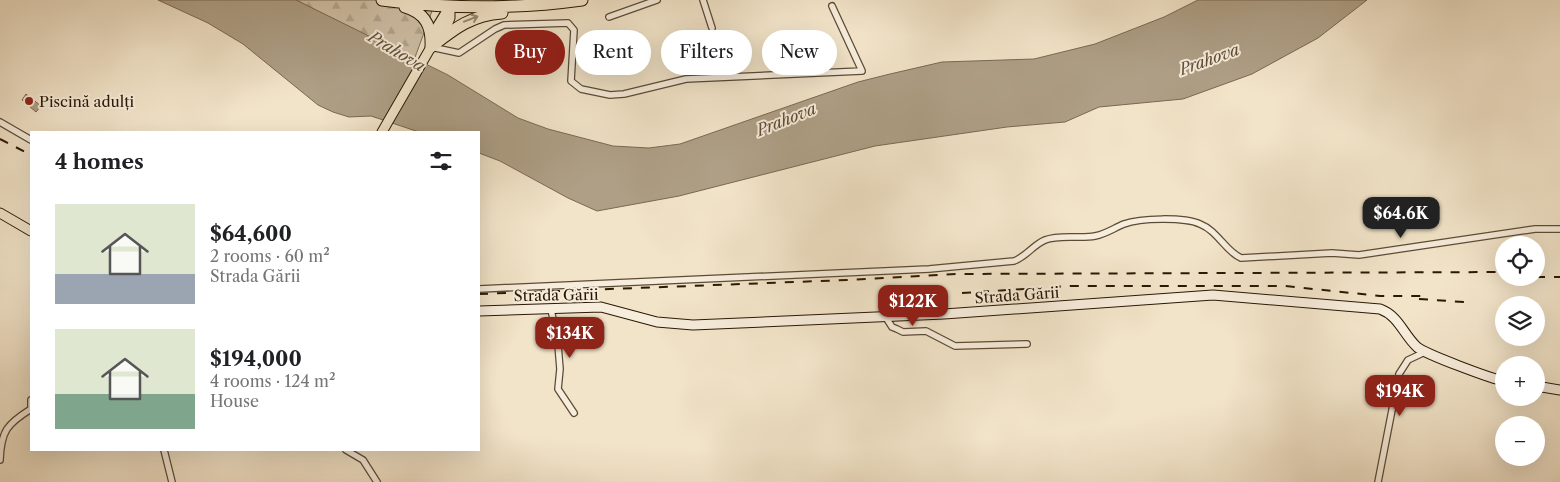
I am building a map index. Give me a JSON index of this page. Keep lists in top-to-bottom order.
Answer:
{
  "streets": {
    "street": ["Strada Gării"]
  },
  "water": ["Prahova"],
  "places": ["Piscină adulți"],
  "page": {
    "chip": [
      "Buy",
      "Rent",
      "Filters",
      "New"
    ],
    "heading": "4 homes",
    "list": [
      {
        "name": "$64,600",
        "note": "2 rooms · 60 m² · Strada Gării"
      },
      {
        "name": "$194,000",
        "note": "4 rooms · 124 m² · House"
      }
    ],
    "price": [
      "$64.6K",
      "$122K",
      "$134K",
      "$194K"
    ],
    "map_buttons": ["+", "−"]
  }
}
